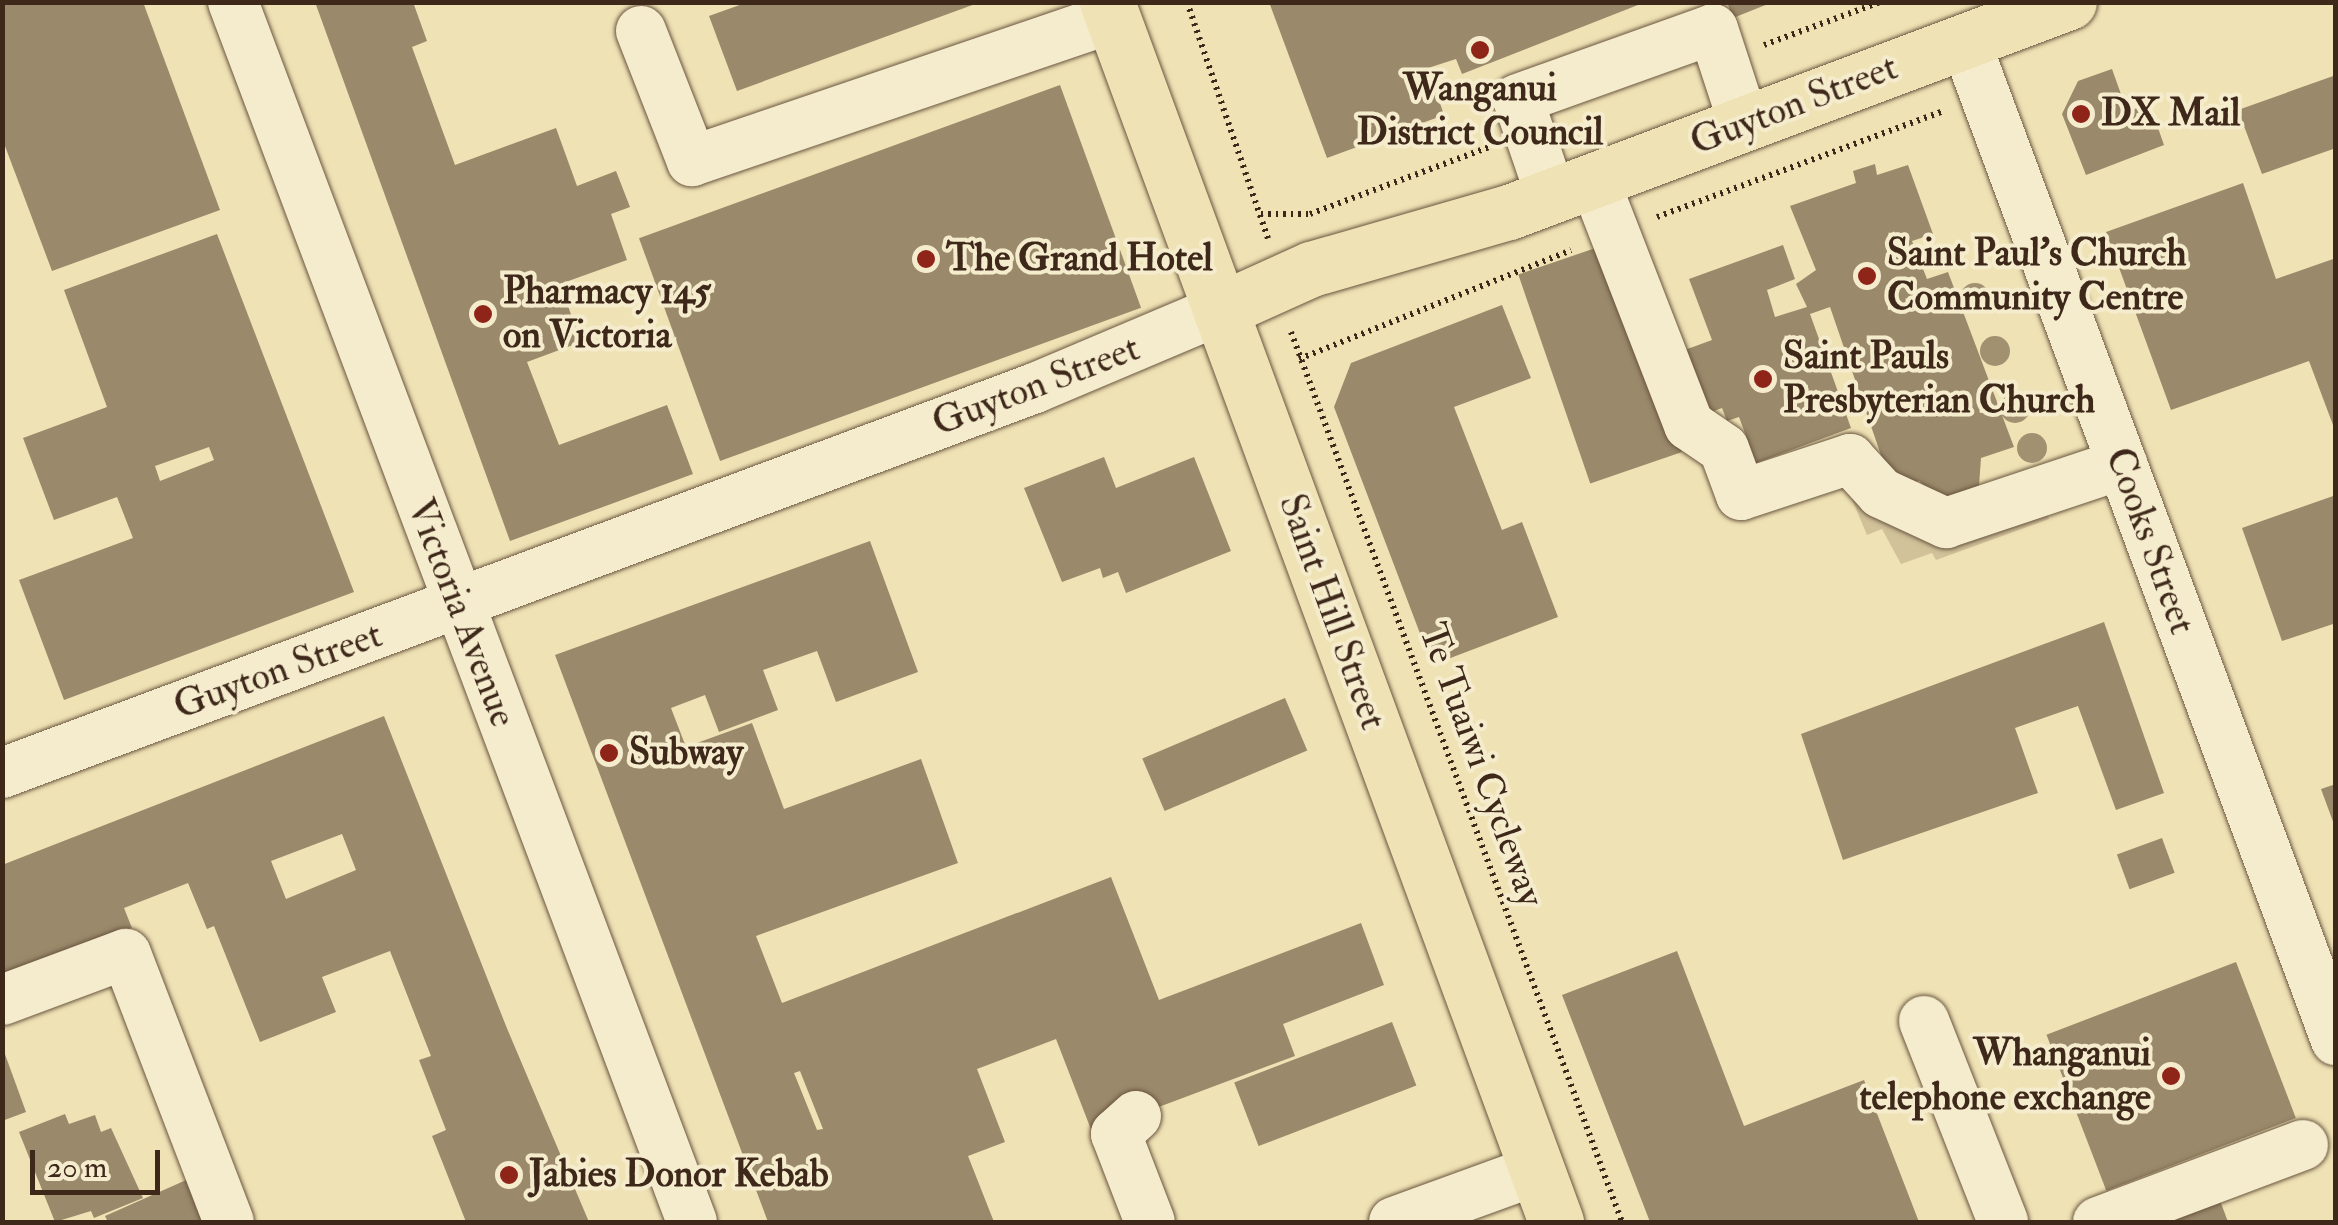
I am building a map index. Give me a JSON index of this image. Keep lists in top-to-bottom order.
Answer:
{
  "streets": {
    "main road": ["Guyton Street", "Saint Hill Street"],
    "street": ["Cooks Street", "Victoria Avenue"],
    "path": ["Te Tuaiwi Cycleway"]
  },
  "crossings": [
    ["Guyton Street", "Cooks Street"],
    ["Guyton Street", "Saint Hill Street"],
    ["Guyton Street", "Victoria Avenue"]
  ],
  "places": [
    "Wanganui District Council",
    "DX Mail",
    "The Grand Hotel",
    "Saint Paul's Church Community Centre",
    "Pharmacy 145 on Victoria",
    "Saint Pauls Presbyterian Church",
    "Subway",
    "Whanganui telephone exchange",
    "Jabies Donor Kebab"
  ],
  "scale_bar": "20 m"
}
